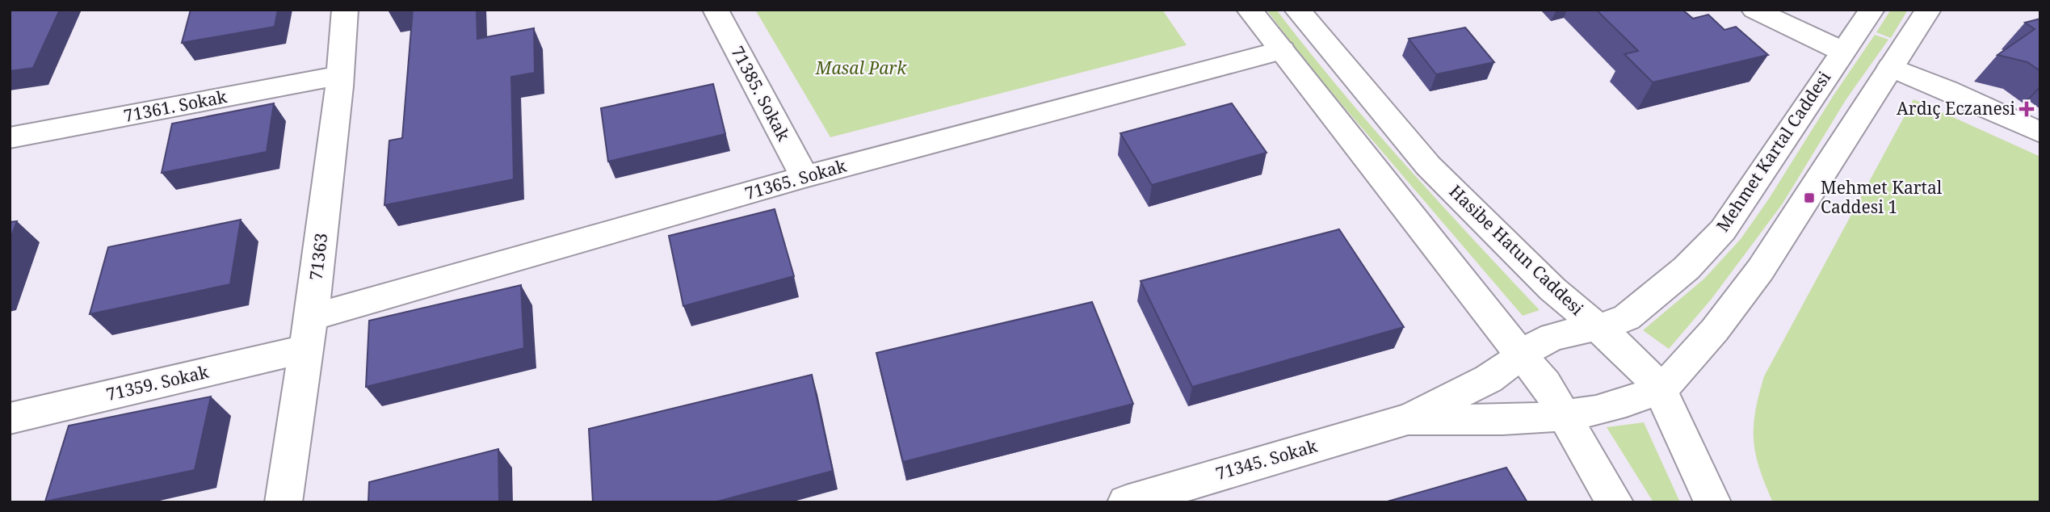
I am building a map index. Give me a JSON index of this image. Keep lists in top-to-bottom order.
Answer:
{
  "streets": {
    "main road": [
      "71385. Sokak",
      "71361. Sokak",
      "Mehmet Kartal Caddesi",
      "71365. Sokak",
      "Hasibe Hatun Caddesi",
      "71363",
      "71359. Sokak",
      "71345. Sokak"
    ]
  },
  "crossings": [
    ["71385. Sokak", "71365. Sokak"],
    ["71361. Sokak", "71363"],
    ["Mehmet Kartal Caddesi", "Hasibe Hatun Caddesi"],
    ["Mehmet Kartal Caddesi", "71345. Sokak"],
    ["71365. Sokak", "71363"],
    ["71365. Sokak", "71359. Sokak"],
    ["71363", "71359. Sokak"]
  ],
  "parks": ["Masal Park"],
  "places": {
    "health": ["Ardıç Eczanesi"],
    "transit": ["Mehmet Kartal Caddesi 1"]
  }
}
